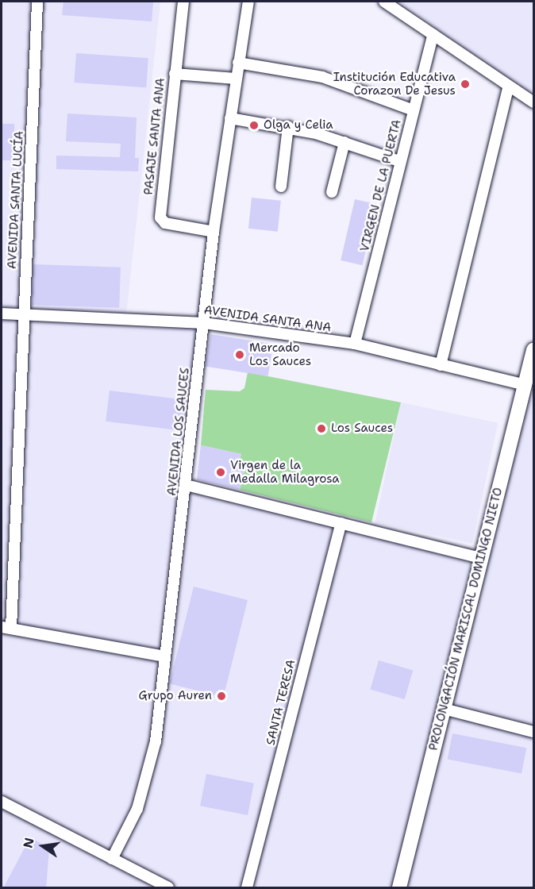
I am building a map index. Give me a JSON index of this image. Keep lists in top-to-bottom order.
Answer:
{
  "streets": {
    "street": [
      "PASAJE SANTA ANA",
      "VIRGEN DE LA PUERTA",
      "AVENIDA SANTA LUCÍA",
      "AVENIDA SANTA ANA",
      "AVENIDA LOS SAUCES",
      "PROLONGACIÓN MARISCAL DOMINGO NIETO",
      "SANTA TERESA"
    ]
  },
  "crossings": [
    ["PASAJE SANTA ANA", "AVENIDA LOS SAUCES"],
    ["VIRGEN DE LA PUERTA", "AVENIDA SANTA ANA"],
    ["AVENIDA SANTA LUCÍA", "AVENIDA SANTA ANA"],
    ["AVENIDA SANTA ANA", "AVENIDA LOS SAUCES"],
    ["AVENIDA SANTA ANA", "PROLONGACIÓN MARISCAL DOMINGO NIETO"]
  ],
  "places": [
    "Institución Educativa Corazon De Jesus",
    "Olga y Celia",
    "Mercado Los Sauces",
    "Los Sauces",
    "Virgen de la Medalla Milagrosa",
    "Grupo Auren"
  ],
  "north": "left"
}
